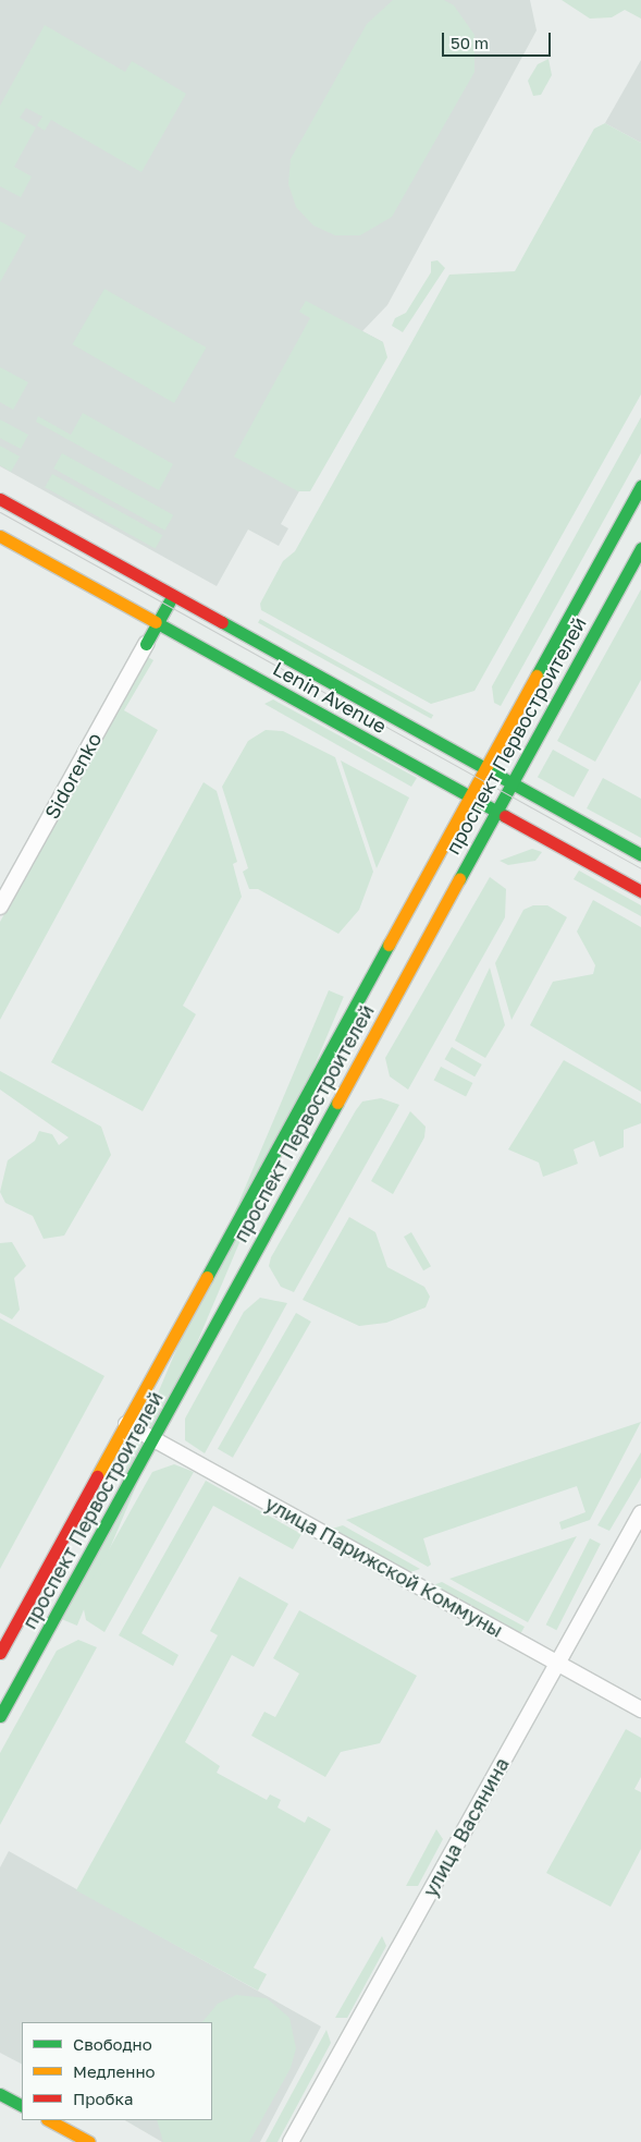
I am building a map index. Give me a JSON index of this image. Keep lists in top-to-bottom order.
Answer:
{
  "streets": {
    "main road": ["Lenin Avenue", "проспект Первостроителей"],
    "street": ["Sidorenko", "улица Парижской Коммуны", "улица Васянина"]
  },
  "crossings": [
    ["Lenin Avenue", "проспект Первостроителей"],
    ["проспект Первостроителей", "улица Парижской Коммуны"],
    ["улица Парижской Коммуны", "улица Васянина"]
  ],
  "legend": ["Свободно", "Медленно", "Пробка"],
  "scale_bar": "50 m"
}
